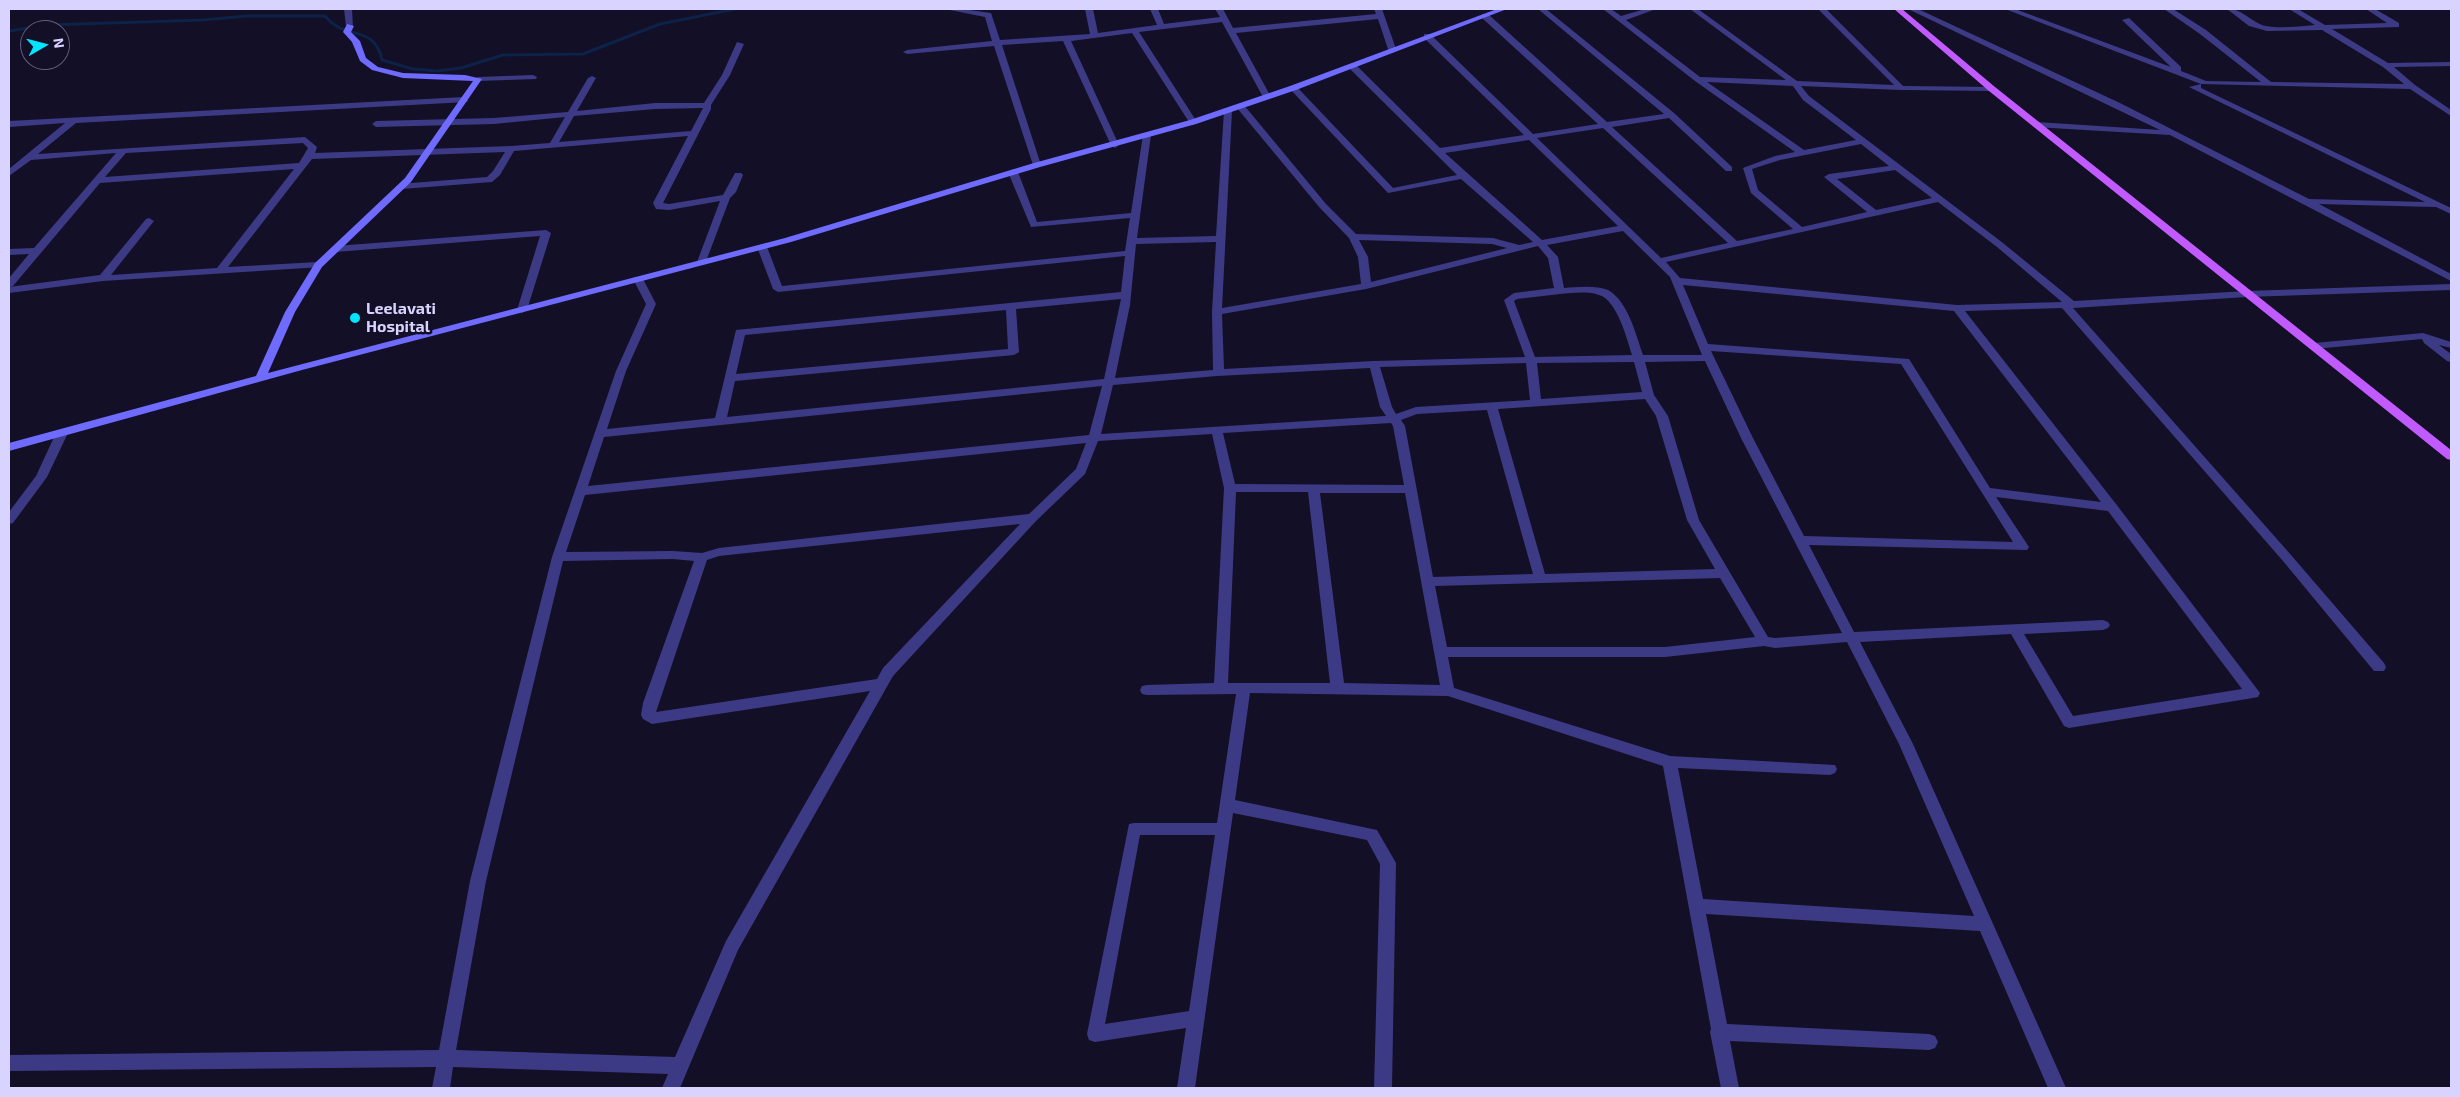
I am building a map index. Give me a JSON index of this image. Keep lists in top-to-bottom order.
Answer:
{
  "places": ["Leelavati Hospital"],
  "north": "right"
}
